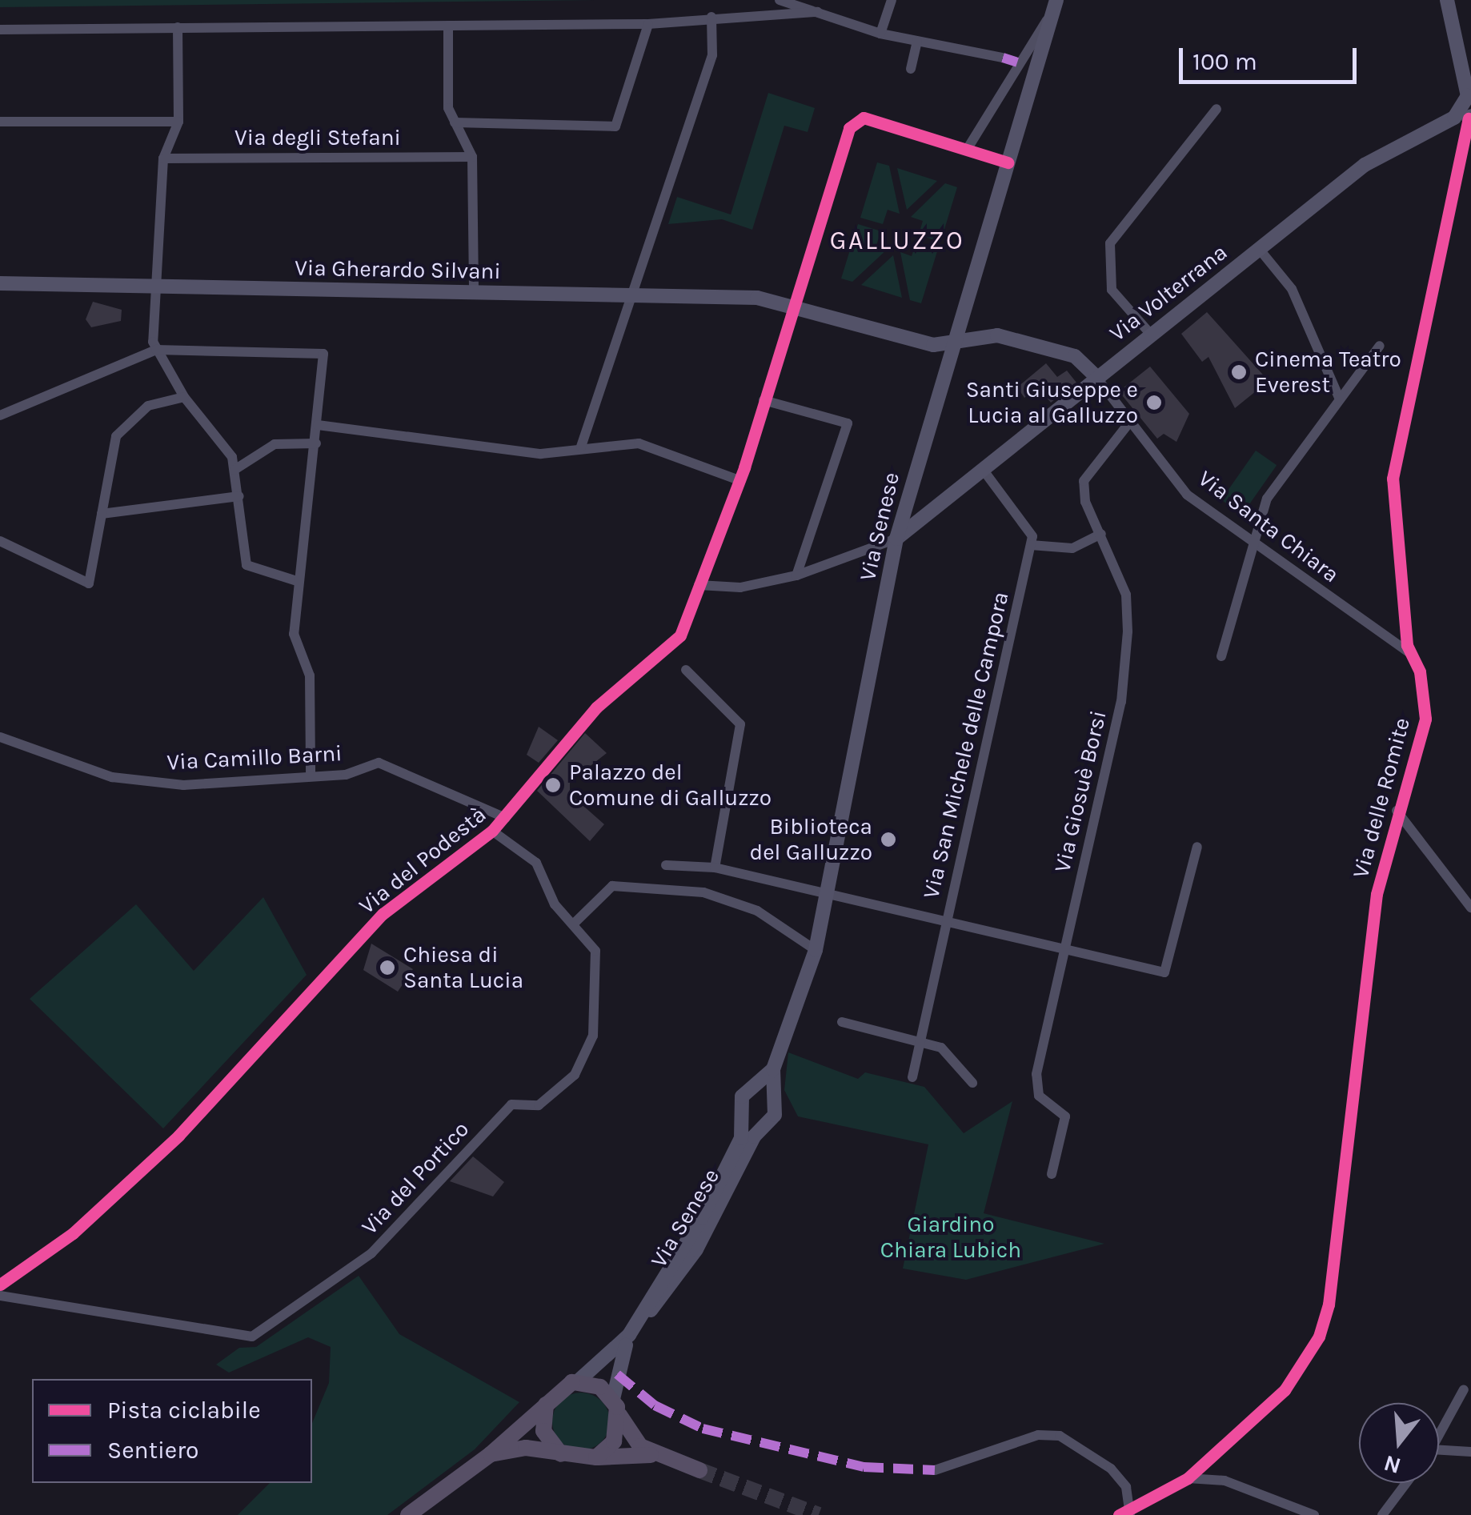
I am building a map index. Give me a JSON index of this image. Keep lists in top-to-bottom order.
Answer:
{
  "streets": {
    "main road": ["Via Gherardo Silvani", "Via Volterrana", "Via Senese"],
    "street": [
      "Via degli Stefani",
      "Via Santa Chiara",
      "Via San Michele delle Campora",
      "Via Camillo Barni",
      "Via Giosuè Borsi",
      "Via delle Romite",
      "Via del Podestà",
      "Via del Portico"
    ]
  },
  "crossings": [
    ["Via Gherardo Silvani", "Via Volterrana"],
    ["Via Gherardo Silvani", "Via Senese"],
    ["Via Gherardo Silvani", "Via Santa Chiara"],
    ["Via Gherardo Silvani", "Via del Podestà"],
    ["Via Volterrana", "Via Senese"],
    ["Via Volterrana", "Via Santa Chiara"],
    ["Via Santa Chiara", "Via Giosuè Borsi"],
    ["Via Santa Chiara", "Via delle Romite"],
    ["Via Camillo Barni", "Via del Podestà"],
    ["Via del Podestà", "Via del Portico"]
  ],
  "districts": ["GALLUZZO"],
  "parks": ["Giardino Chiara Lubich"],
  "places": [
    "Cinema Teatro Everest",
    "Santi Giuseppe e Lucia al Galluzzo",
    "Palazzo del Comune di Galluzzo",
    "Biblioteca del Galluzzo",
    "Chiesa di Santa Lucia"
  ],
  "legend": ["Pista ciclabile", "Sentiero"],
  "scale_bar": "100 m",
  "north": "bottom"
}
